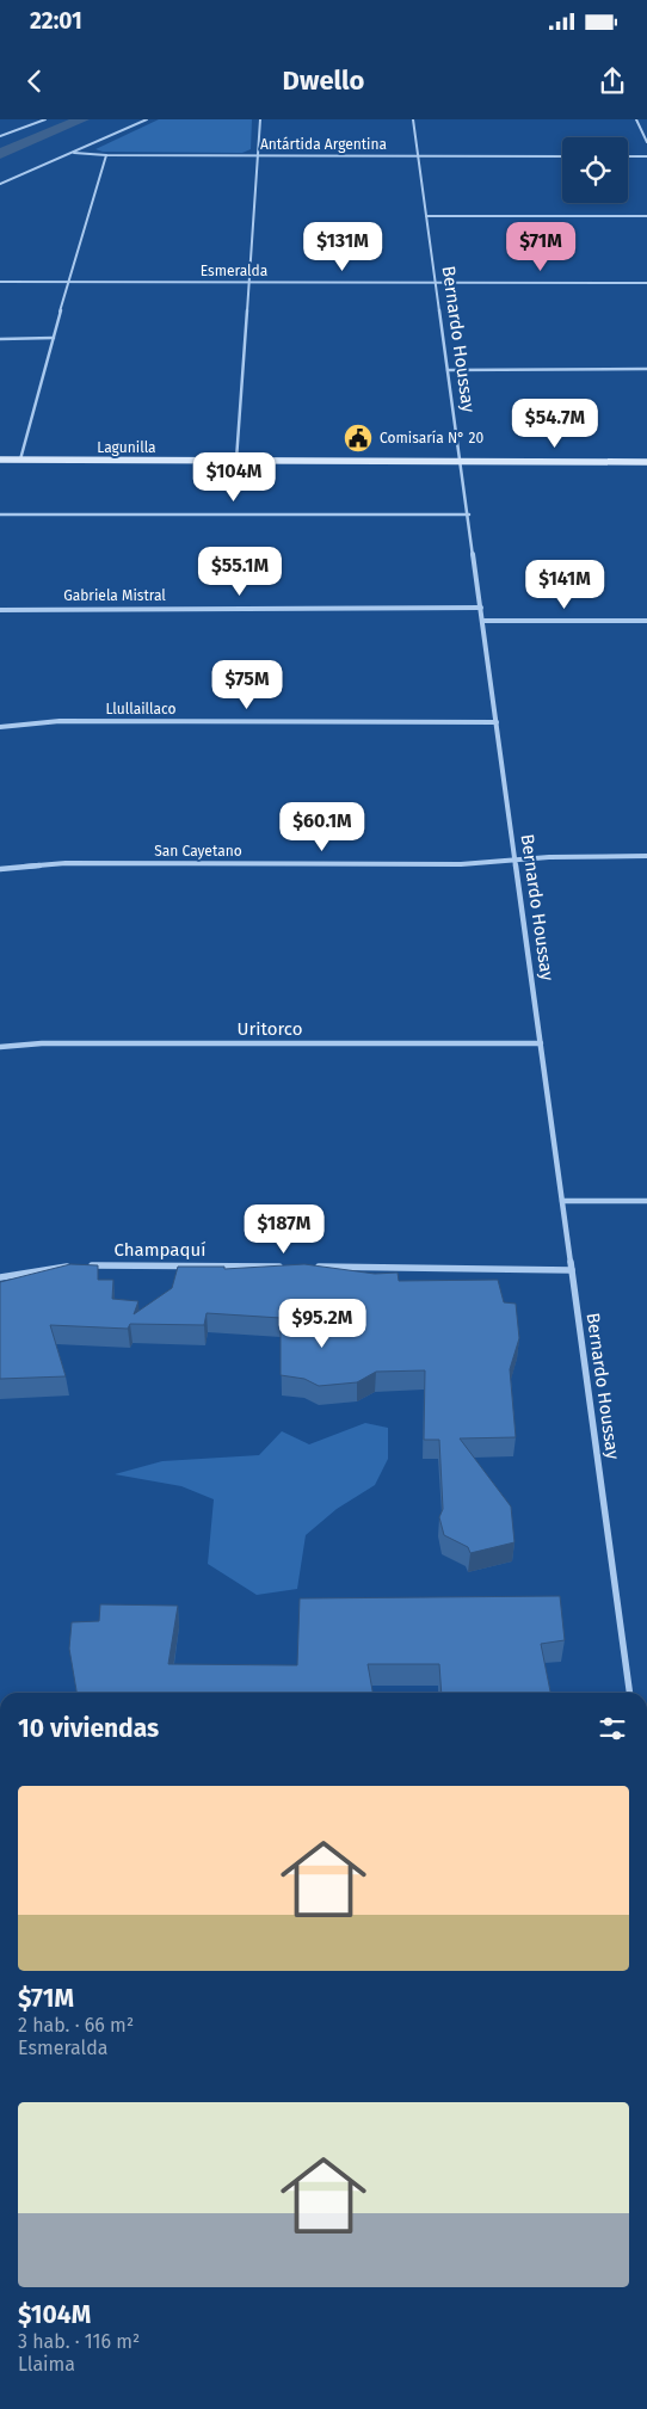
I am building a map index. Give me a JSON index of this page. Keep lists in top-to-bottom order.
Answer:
{
  "streets": {
    "main road": ["Lagunilla"],
    "street": [
      "Antártida Argentina",
      "Esmeralda",
      "Bernardo Houssay",
      "Gabriela Mistral",
      "Llullaillaco",
      "San Cayetano",
      "Uritorco",
      "Champaquí"
    ]
  },
  "crossings": [
    ["Antártida Argentina", "Bernardo Houssay"],
    ["Esmeralda", "Bernardo Houssay"],
    ["Bernardo Houssay", "Lagunilla"],
    ["Bernardo Houssay", "Gabriela Mistral"],
    ["Bernardo Houssay", "Llullaillaco"],
    ["Bernardo Houssay", "San Cayetano"],
    ["Bernardo Houssay", "Uritorco"]
  ],
  "places": {
    "public building": ["Comisaría N° 20"]
  },
  "page": {
    "status": "22:01",
    "header": "Dwello",
    "price": [
      "$131M",
      "$71M",
      "$54.7M",
      "$104M",
      "$55.1M",
      "$141M",
      "$75M",
      "$60.1M",
      "$187M",
      "$95.2M"
    ],
    "heading": "10 viviendas",
    "list": [
      {
        "name": "$71M",
        "note": "2 hab. · 66 m² · Esmeralda"
      },
      {
        "name": "$104M",
        "note": "3 hab. · 116 m² · Llaima"
      }
    ]
  }
}
